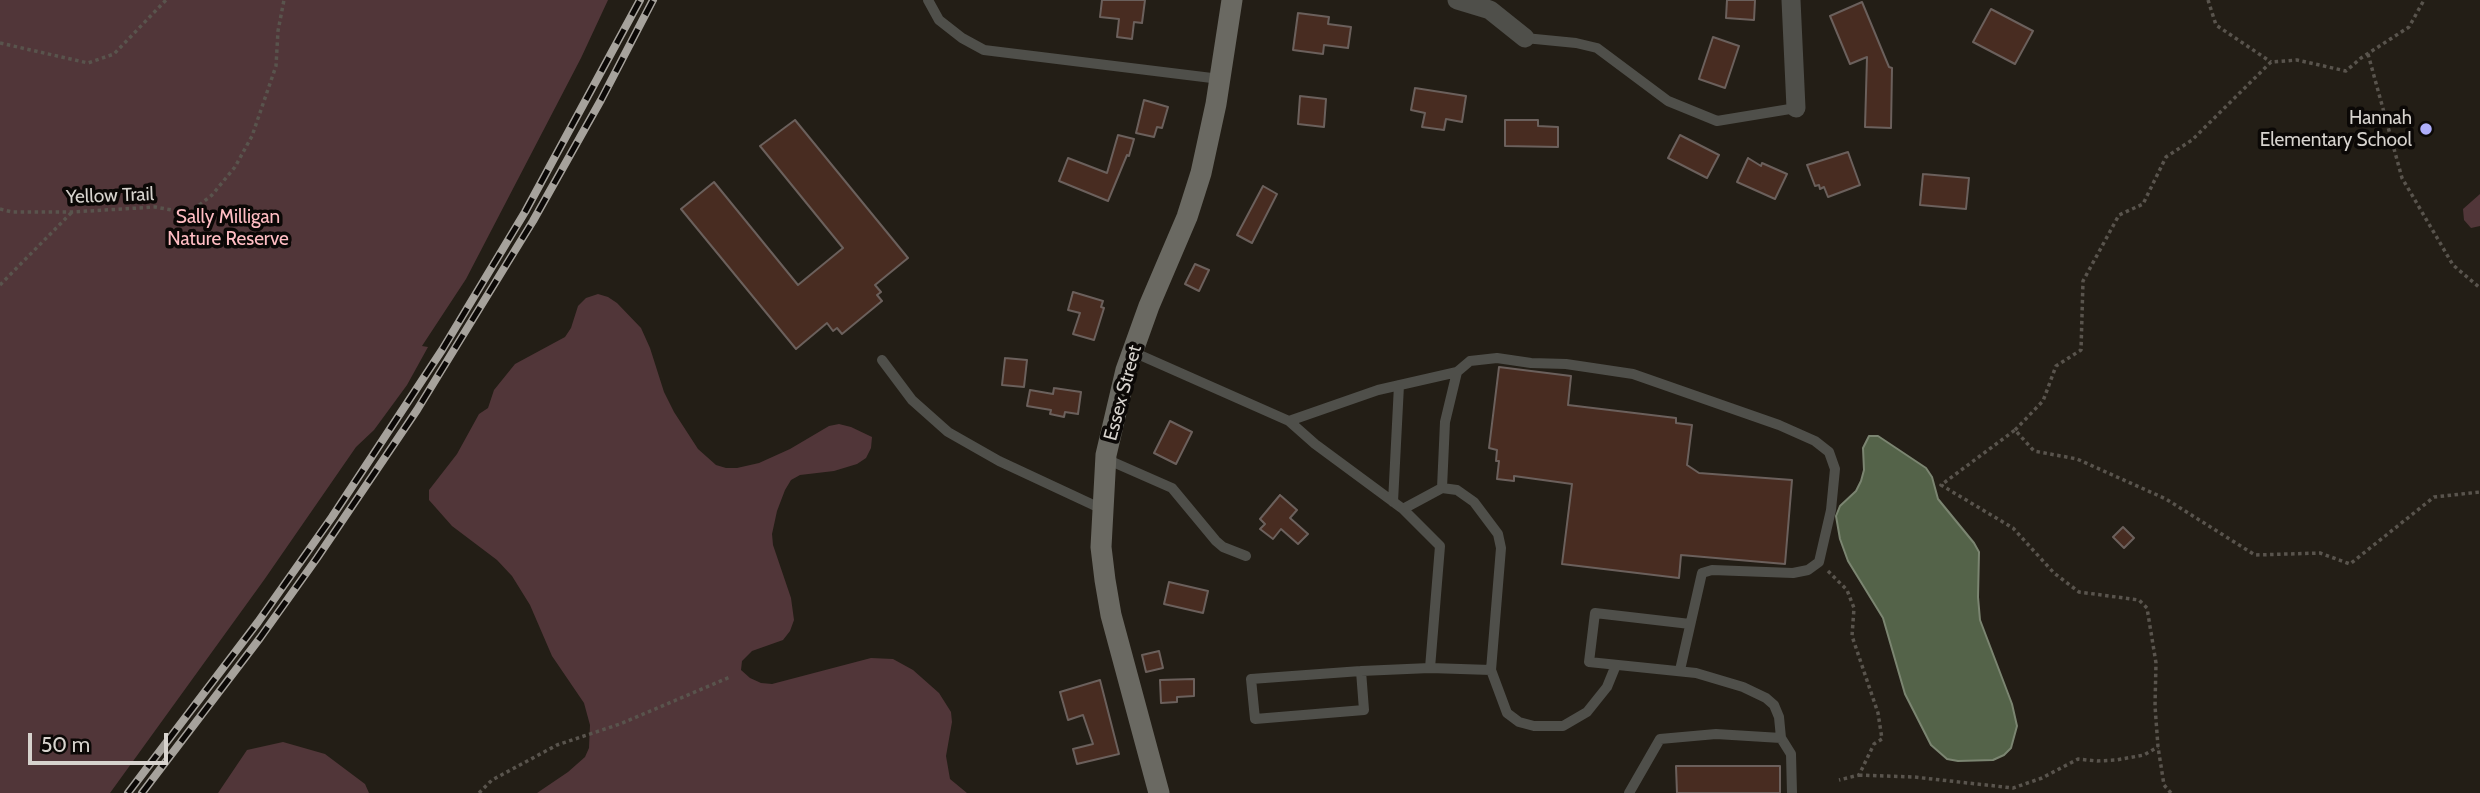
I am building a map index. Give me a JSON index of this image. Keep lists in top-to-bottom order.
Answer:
{
  "streets": {
    "main road": ["Essex Street"],
    "path": ["Yellow Trail"]
  },
  "parks": ["Sally Milligan Nature Reserve"],
  "places": ["Hannah Elementary School"],
  "scale_bar": "50 m"
}
